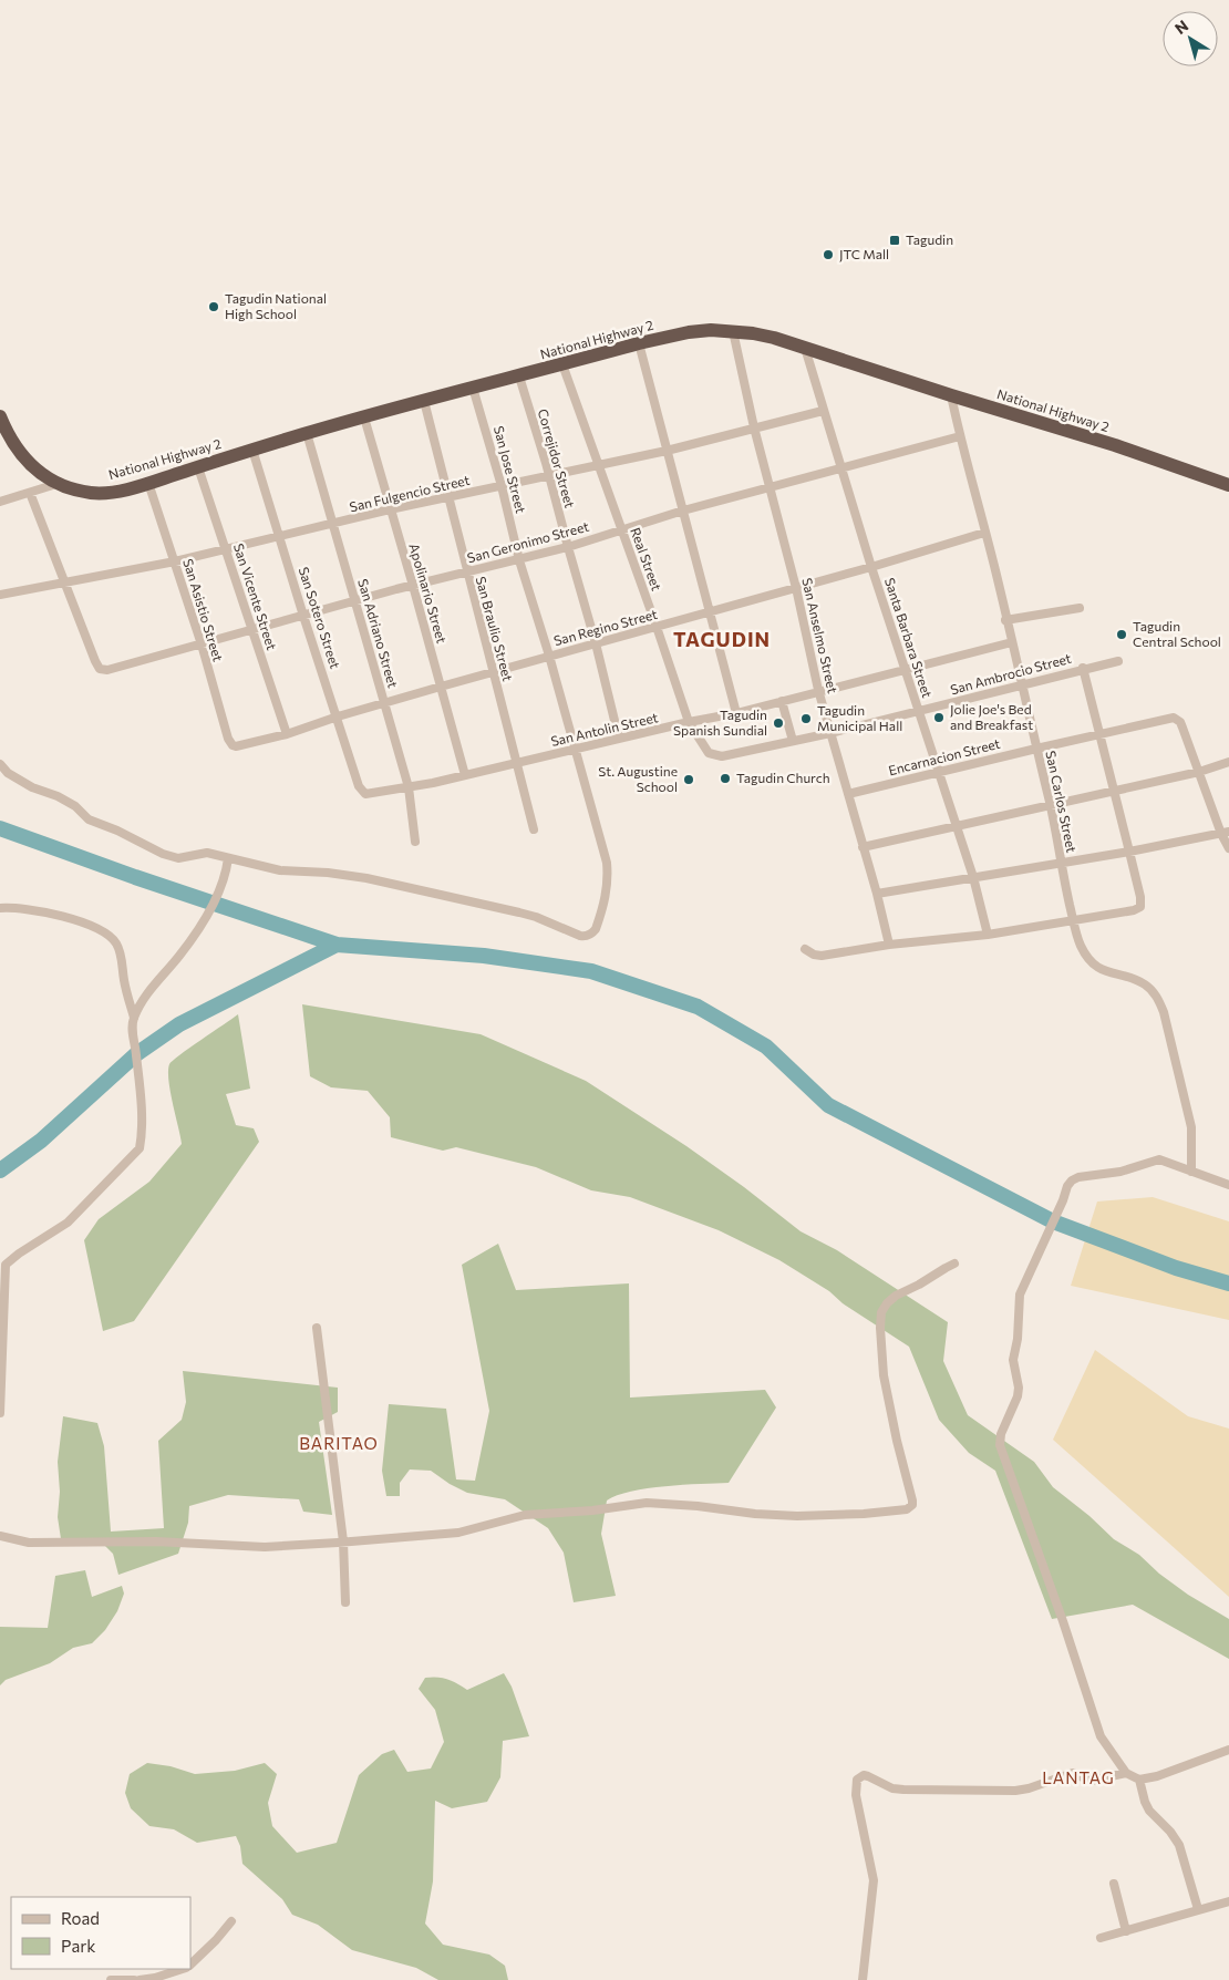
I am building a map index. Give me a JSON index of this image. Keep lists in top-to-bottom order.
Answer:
{
  "streets": {
    "highway": ["National Highway 2"],
    "street": [
      "Correjidor Street",
      "San Jose Street",
      "San Fulgencio Street",
      "San Geronimo Street",
      "Real Street",
      "Apolinario Street",
      "San Vicente Street",
      "San Asistio Street",
      "San Sotero Street",
      "San Regino Street",
      "San Braulio Street",
      "San Adriano Street",
      "San Anselmo Street",
      "Santa Barbara Street",
      "San Ambrocio Street",
      "San Antolin Street",
      "Encarnacion Street",
      "San Carlos Street"
    ]
  },
  "crossings": [
    ["National Highway 2", "Correjidor Street"],
    ["National Highway 2", "San Jose Street"],
    ["National Highway 2", "Real Street"],
    ["National Highway 2", "Apolinario Street"],
    ["National Highway 2", "San Vicente Street"],
    ["National Highway 2", "San Asistio Street"],
    ["National Highway 2", "San Sotero Street"],
    ["National Highway 2", "San Braulio Street"],
    ["National Highway 2", "San Adriano Street"],
    ["National Highway 2", "San Anselmo Street"],
    ["National Highway 2", "Santa Barbara Street"],
    ["National Highway 2", "San Carlos Street"],
    ["Correjidor Street", "San Fulgencio Street"],
    ["Correjidor Street", "San Geronimo Street"],
    ["Correjidor Street", "San Regino Street"],
    ["Correjidor Street", "San Antolin Street"],
    ["San Jose Street", "San Fulgencio Street"],
    ["San Jose Street", "San Geronimo Street"],
    ["San Jose Street", "San Regino Street"],
    ["San Jose Street", "San Antolin Street"],
    ["San Fulgencio Street", "San Geronimo Street"],
    ["San Fulgencio Street", "Real Street"],
    ["San Fulgencio Street", "Apolinario Street"],
    ["San Fulgencio Street", "San Vicente Street"],
    ["San Fulgencio Street", "San Asistio Street"],
    ["San Fulgencio Street", "San Sotero Street"],
    ["San Fulgencio Street", "San Braulio Street"],
    ["San Fulgencio Street", "San Adriano Street"],
    ["San Fulgencio Street", "San Anselmo Street"],
    ["San Fulgencio Street", "Santa Barbara Street"],
    ["San Geronimo Street", "Real Street"],
    ["San Geronimo Street", "Apolinario Street"],
    ["San Geronimo Street", "San Vicente Street"],
    ["San Geronimo Street", "San Asistio Street"],
    ["San Geronimo Street", "San Sotero Street"],
    ["San Geronimo Street", "San Braulio Street"],
    ["San Geronimo Street", "San Adriano Street"],
    ["San Geronimo Street", "San Anselmo Street"],
    ["San Geronimo Street", "Santa Barbara Street"],
    ["San Geronimo Street", "San Carlos Street"],
    ["Real Street", "San Regino Street"],
    ["Real Street", "San Ambrocio Street"],
    ["Real Street", "San Antolin Street"],
    ["Apolinario Street", "San Regino Street"],
    ["Apolinario Street", "San Antolin Street"],
    ["San Vicente Street", "San Regino Street"],
    ["San Asistio Street", "San Regino Street"],
    ["San Sotero Street", "San Regino Street"],
    ["San Sotero Street", "San Antolin Street"],
    ["San Regino Street", "San Braulio Street"],
    ["San Regino Street", "San Adriano Street"],
    ["San Regino Street", "San Anselmo Street"],
    ["San Regino Street", "Santa Barbara Street"],
    ["San Regino Street", "San Carlos Street"],
    ["San Braulio Street", "San Antolin Street"],
    ["San Adriano Street", "San Antolin Street"],
    ["San Anselmo Street", "San Ambrocio Street"],
    ["San Anselmo Street", "San Antolin Street"],
    ["San Anselmo Street", "Encarnacion Street"],
    ["Santa Barbara Street", "San Ambrocio Street"],
    ["Santa Barbara Street", "San Antolin Street"],
    ["Santa Barbara Street", "Encarnacion Street"],
    ["San Ambrocio Street", "San Carlos Street"],
    ["San Antolin Street", "San Carlos Street"],
    ["Encarnacion Street", "San Carlos Street"]
  ],
  "districts": ["TAGUDIN", "BARITAO", "LANTAG"],
  "places": {
    "transit": ["Tagudin"],
    "other": [
      "JTC Mall",
      "Tagudin National High School",
      "Tagudin Central School",
      "Jolie Joe's Bed and Breakfast",
      "Tagudin Municipal Hall",
      "Tagudin Spanish Sundial",
      "Tagudin Church",
      "St. Augustine School"
    ]
  },
  "legend": ["Road", "Park"],
  "north": "top left"
}
